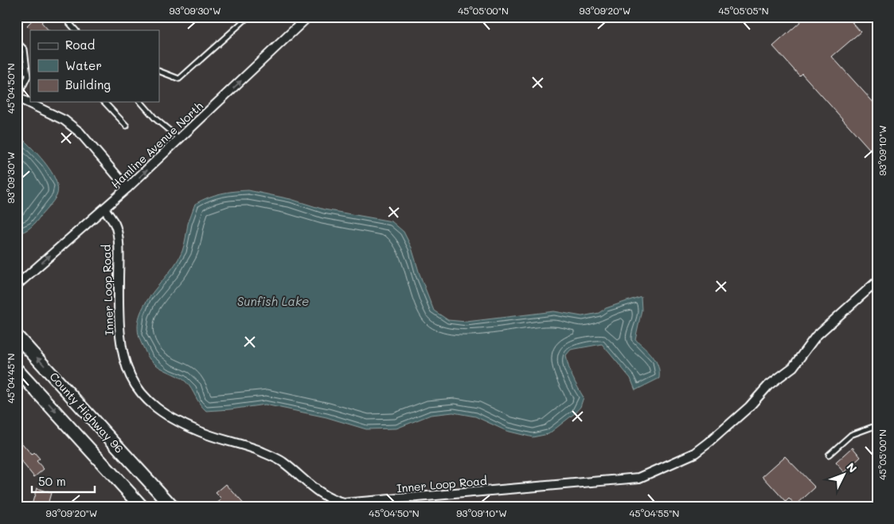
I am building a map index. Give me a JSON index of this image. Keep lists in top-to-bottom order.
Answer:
{
  "streets": {
    "main road": ["County Highway 96"],
    "street": ["Hamline Avenue North", "Inner Loop Road"]
  },
  "crossings": [
    ["Hamline Avenue North", "Inner Loop Road"]
  ],
  "one_way": ["Hamline Avenue North"],
  "water": ["Sunfish Lake"],
  "legend": ["Road", "Water", "Building"],
  "scale_bar": "50 m",
  "north": "top right",
  "coordinates": [
    "93°09'30\"W",
    "45°05'00\"N",
    "93°09'20\"W",
    "45°05'05\"N",
    "45°04'50\"N",
    "93°09'10\"W",
    "45°04'45\"N",
    "45°04'55\"N"
  ]
}
